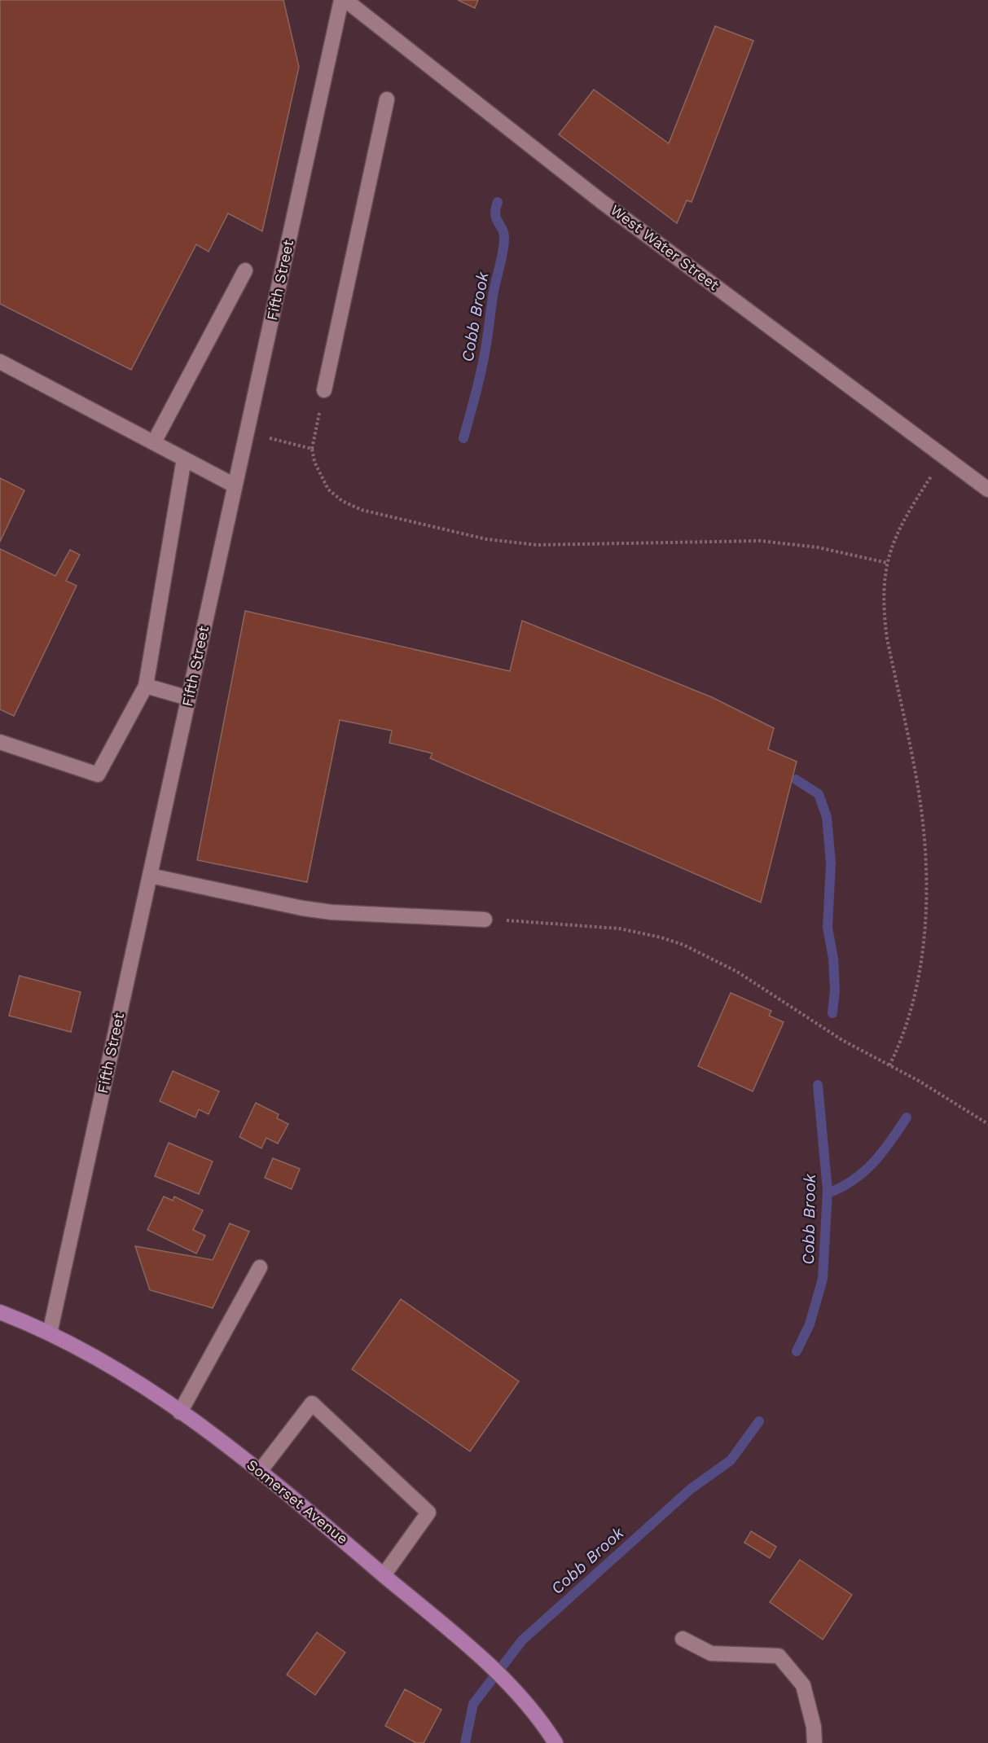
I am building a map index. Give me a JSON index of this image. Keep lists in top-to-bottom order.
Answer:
{
  "streets": {
    "main road": ["Somerset Avenue"],
    "street": ["West Water Street", "Fifth Street"]
  },
  "crossings": [
    ["Fifth Street", "Somerset Avenue"]
  ],
  "water": ["Cobb Brook"]
}
